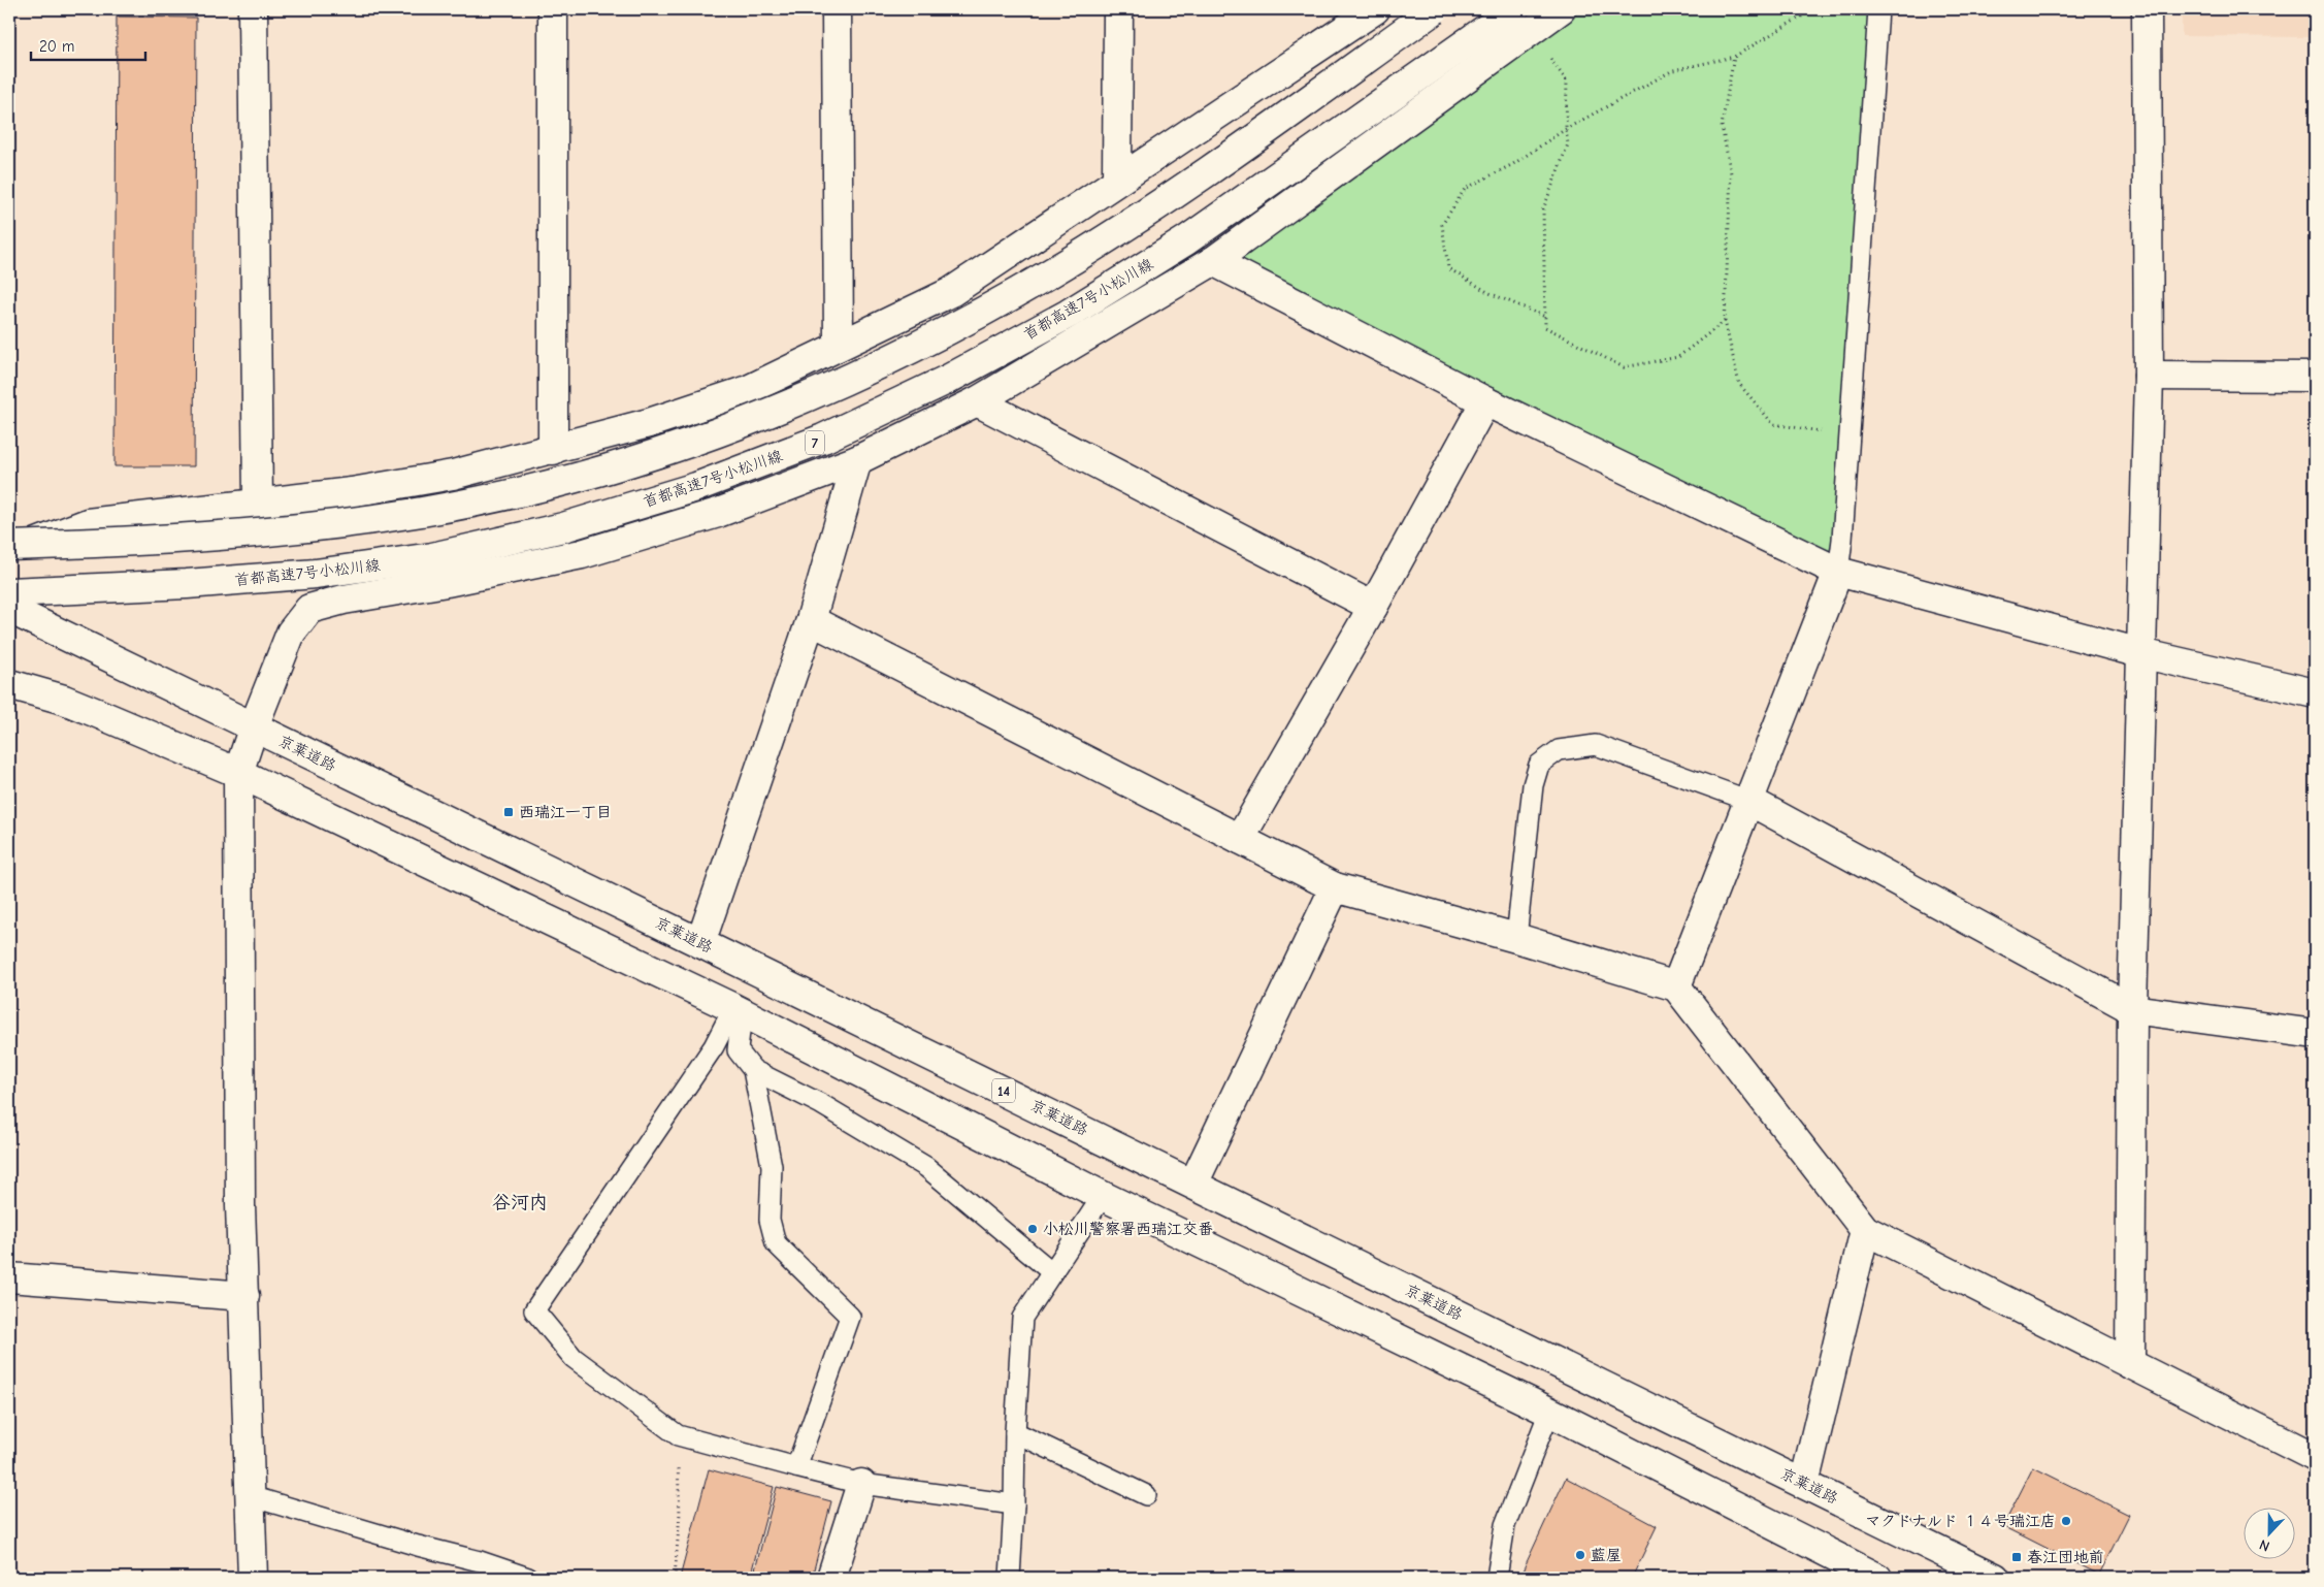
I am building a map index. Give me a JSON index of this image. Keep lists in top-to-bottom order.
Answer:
{
  "streets": {
    "main road": [
      "首都高速7号小松川線",
      "7",
      "京葉道路",
      "14"
    ]
  },
  "districts": ["谷河内"],
  "places": {
    "transit": ["西瑞江一丁目", "春江団地前"],
    "other": ["小松川警察署西瑞江交番", "マクドナルド １４号瑞江店", "藍屋"]
  },
  "scale_bar": "20 m",
  "north": "bottom"
}
